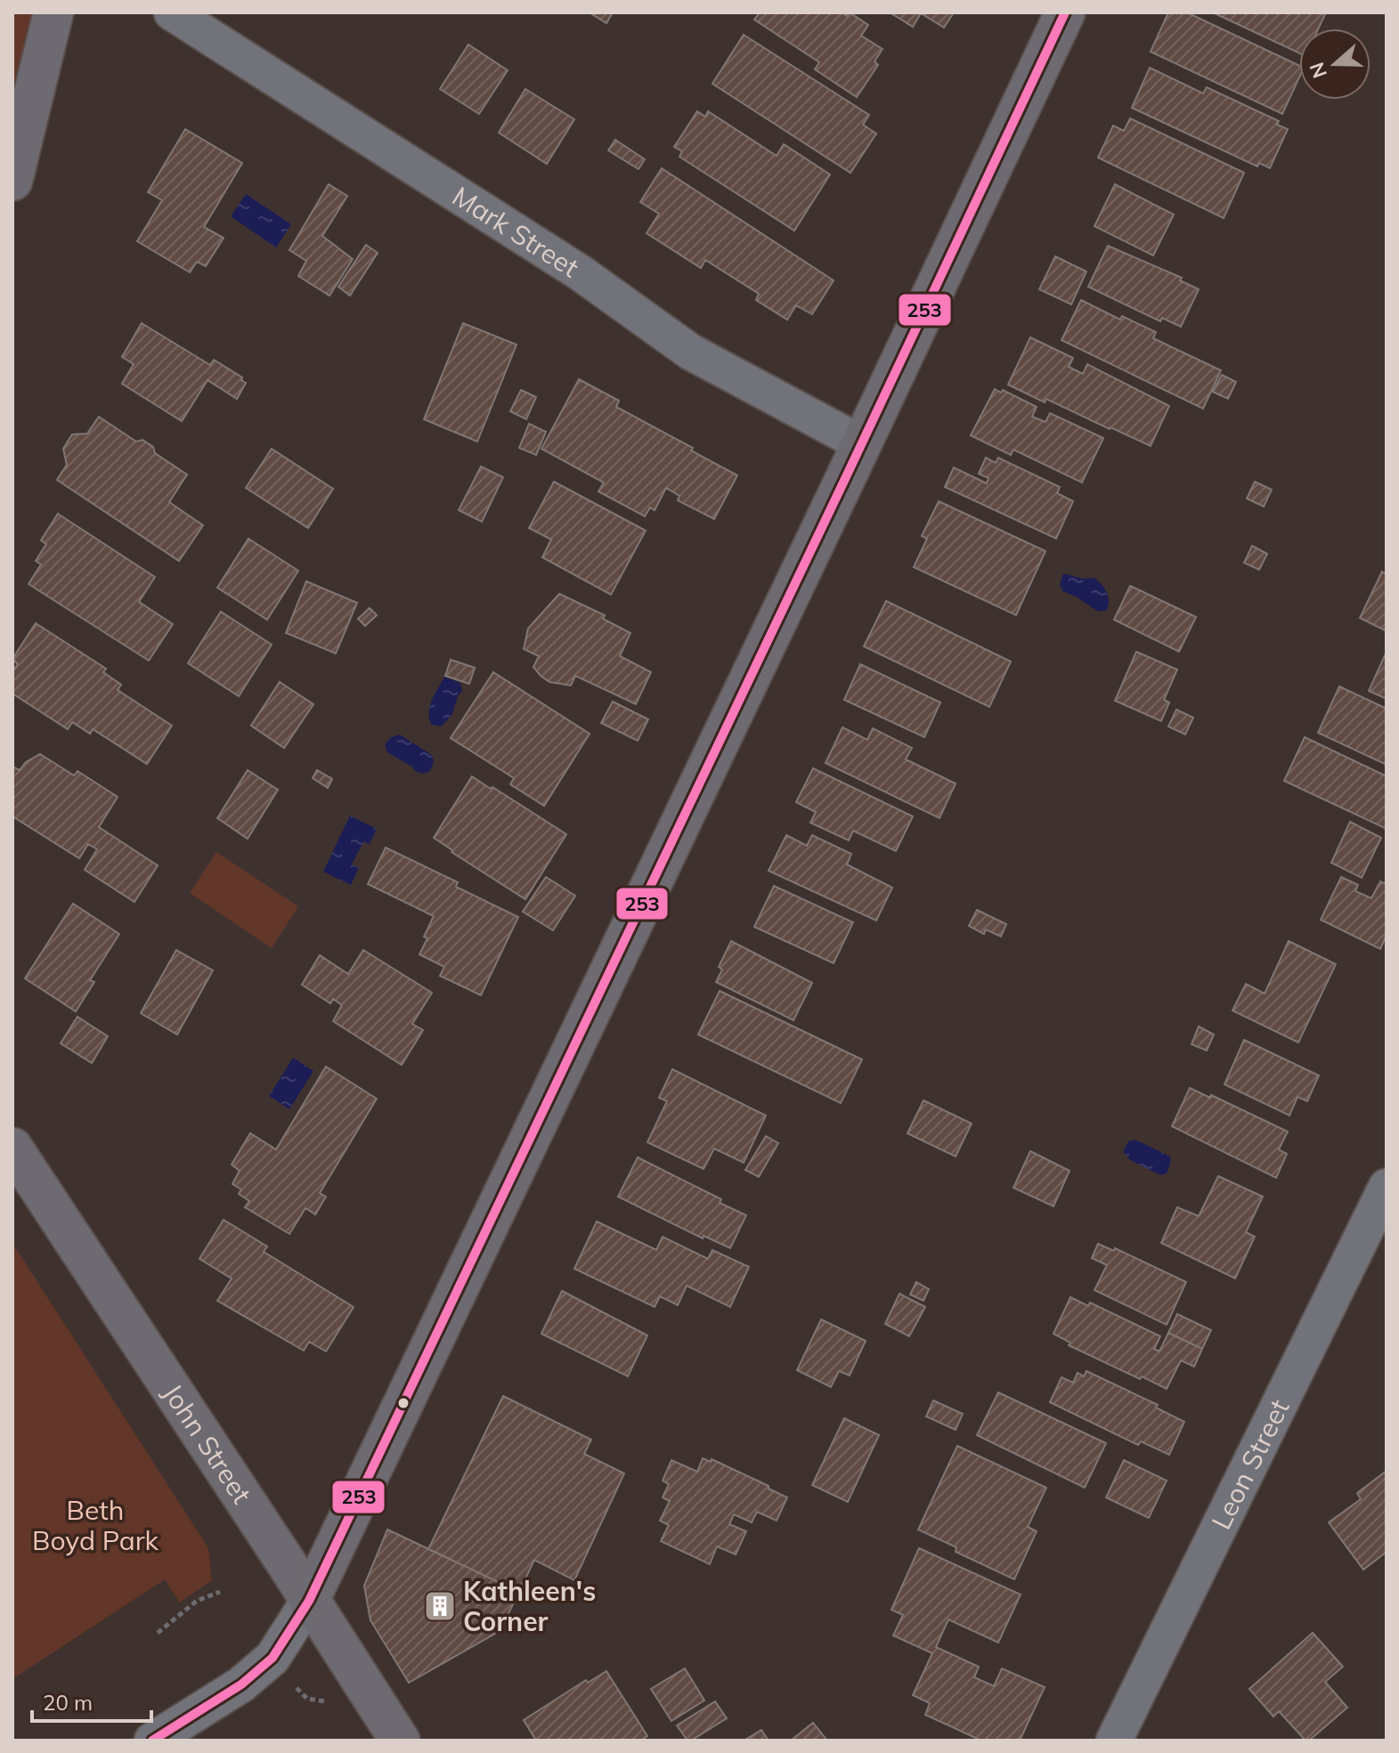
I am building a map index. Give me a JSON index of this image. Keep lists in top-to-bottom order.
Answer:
{
  "streets": {
    "street": ["Mark Street", "John Street", "Leon Street"]
  },
  "parks": ["Beth Boyd Park"],
  "places": {
    "building": ["Kathleen's Corner"]
  },
  "lines": ["transit line 253"],
  "scale_bar": "20 m",
  "north": "left"
}
